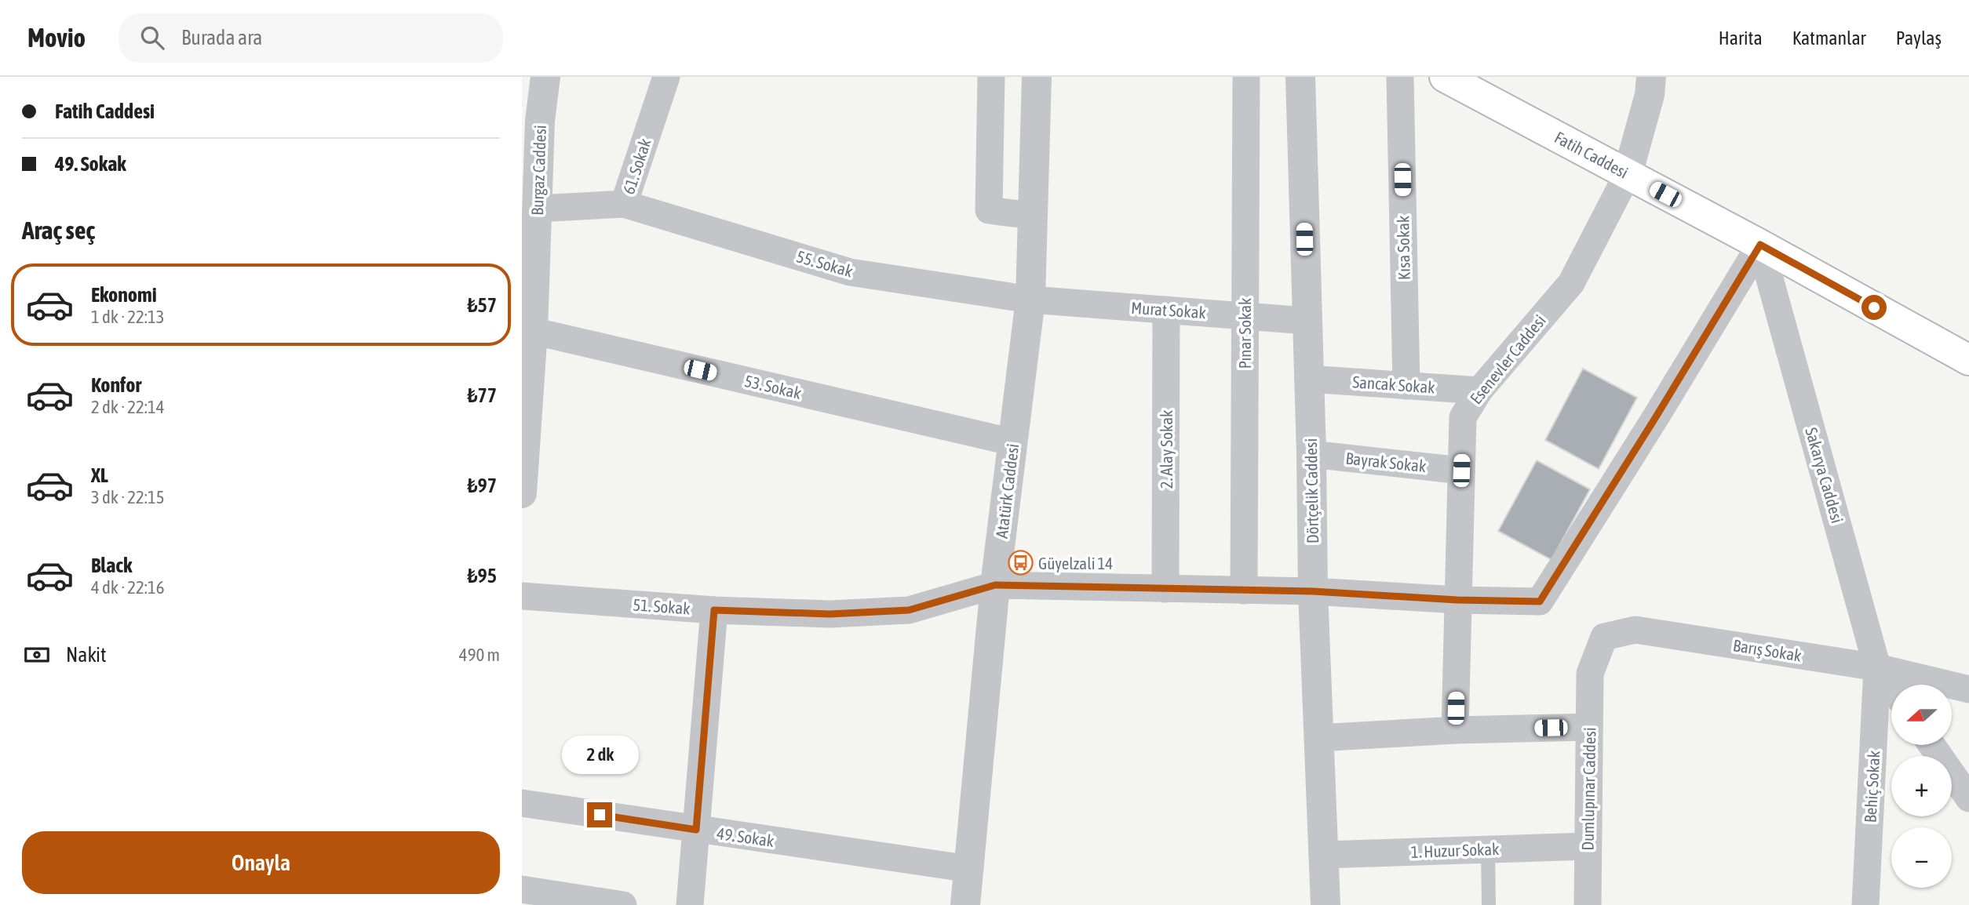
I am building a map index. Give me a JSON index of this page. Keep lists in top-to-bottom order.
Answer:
{
  "streets": {
    "main road": ["Fatih Caddesi"],
    "street": [
      "61. Sokak",
      "Burgaz Caddesi",
      "Kısa Sokak",
      "55. Sokak",
      "Murat Sokak",
      "Pınar Sokak",
      "Esenevler Caddesi",
      "Sancak Sokak",
      "53. Sokak",
      "2. Alay Sokak",
      "Bayrak Sokak",
      "Sakarya Caddesi",
      "Atatürk Caddesi",
      "Dörtçelik Caddesi",
      "51. Sokak",
      "Barış Sokak",
      "Behiç Sokak",
      "Dumlupınar Caddesi",
      "49. Sokak",
      "1. Huzur Sokak"
    ]
  },
  "crossings": [
    ["Fatih Caddesi", "Esenevler Caddesi"],
    ["Fatih Caddesi", "Sakarya Caddesi"],
    ["61. Sokak", "Burgaz Caddesi"],
    ["61. Sokak", "55. Sokak"],
    ["Burgaz Caddesi", "53. Sokak"],
    ["Kısa Sokak", "Sancak Sokak"],
    ["55. Sokak", "Murat Sokak"],
    ["55. Sokak", "Atatürk Caddesi"],
    ["Murat Sokak", "Pınar Sokak"],
    ["Murat Sokak", "2. Alay Sokak"],
    ["Murat Sokak", "Atatürk Caddesi"],
    ["Murat Sokak", "Dörtçelik Caddesi"],
    ["Pınar Sokak", "51. Sokak"],
    ["Esenevler Caddesi", "Sancak Sokak"],
    ["Esenevler Caddesi", "Bayrak Sokak"],
    ["Sancak Sokak", "Dörtçelik Caddesi"],
    ["53. Sokak", "Atatürk Caddesi"],
    ["2. Alay Sokak", "51. Sokak"],
    ["Bayrak Sokak", "Dörtçelik Caddesi"],
    ["Sakarya Caddesi", "Barış Sokak"],
    ["Sakarya Caddesi", "Behiç Sokak"],
    ["Atatürk Caddesi", "51. Sokak"],
    ["Atatürk Caddesi", "49. Sokak"],
    ["Dörtçelik Caddesi", "51. Sokak"],
    ["Dörtçelik Caddesi", "1. Huzur Sokak"],
    ["Barış Sokak", "Behiç Sokak"],
    ["Barış Sokak", "Dumlupınar Caddesi"],
    ["Dumlupınar Caddesi", "1. Huzur Sokak"]
  ],
  "places": {
    "bus stop": ["Güyelzali 14"]
  },
  "north": "left",
  "page": {
    "header": "Movio",
    "search": "Burada ara",
    "nav": ["Harita", "Katmanlar", "Paylaş"],
    "banner": ["Fatih Caddesi", "49. Sokak"],
    "heading": "Araç seç",
    "list": [
      {
        "name": "Ekonomi",
        "note": "1 dk · 22:13",
        "value": "₺57"
      },
      {
        "name": "Konfor",
        "note": "2 dk · 22:14",
        "value": "₺77"
      },
      {
        "name": "XL",
        "note": "3 dk · 22:15",
        "value": "₺97"
      },
      {
        "name": "Black",
        "note": "4 dk · 22:16",
        "value": "₺95"
      }
    ],
    "pay": ["Nakit", "490 m"],
    "map_buttons": ["+", "−"],
    "bubble": "2 dk",
    "buttons": "Onayla"
  }
}
